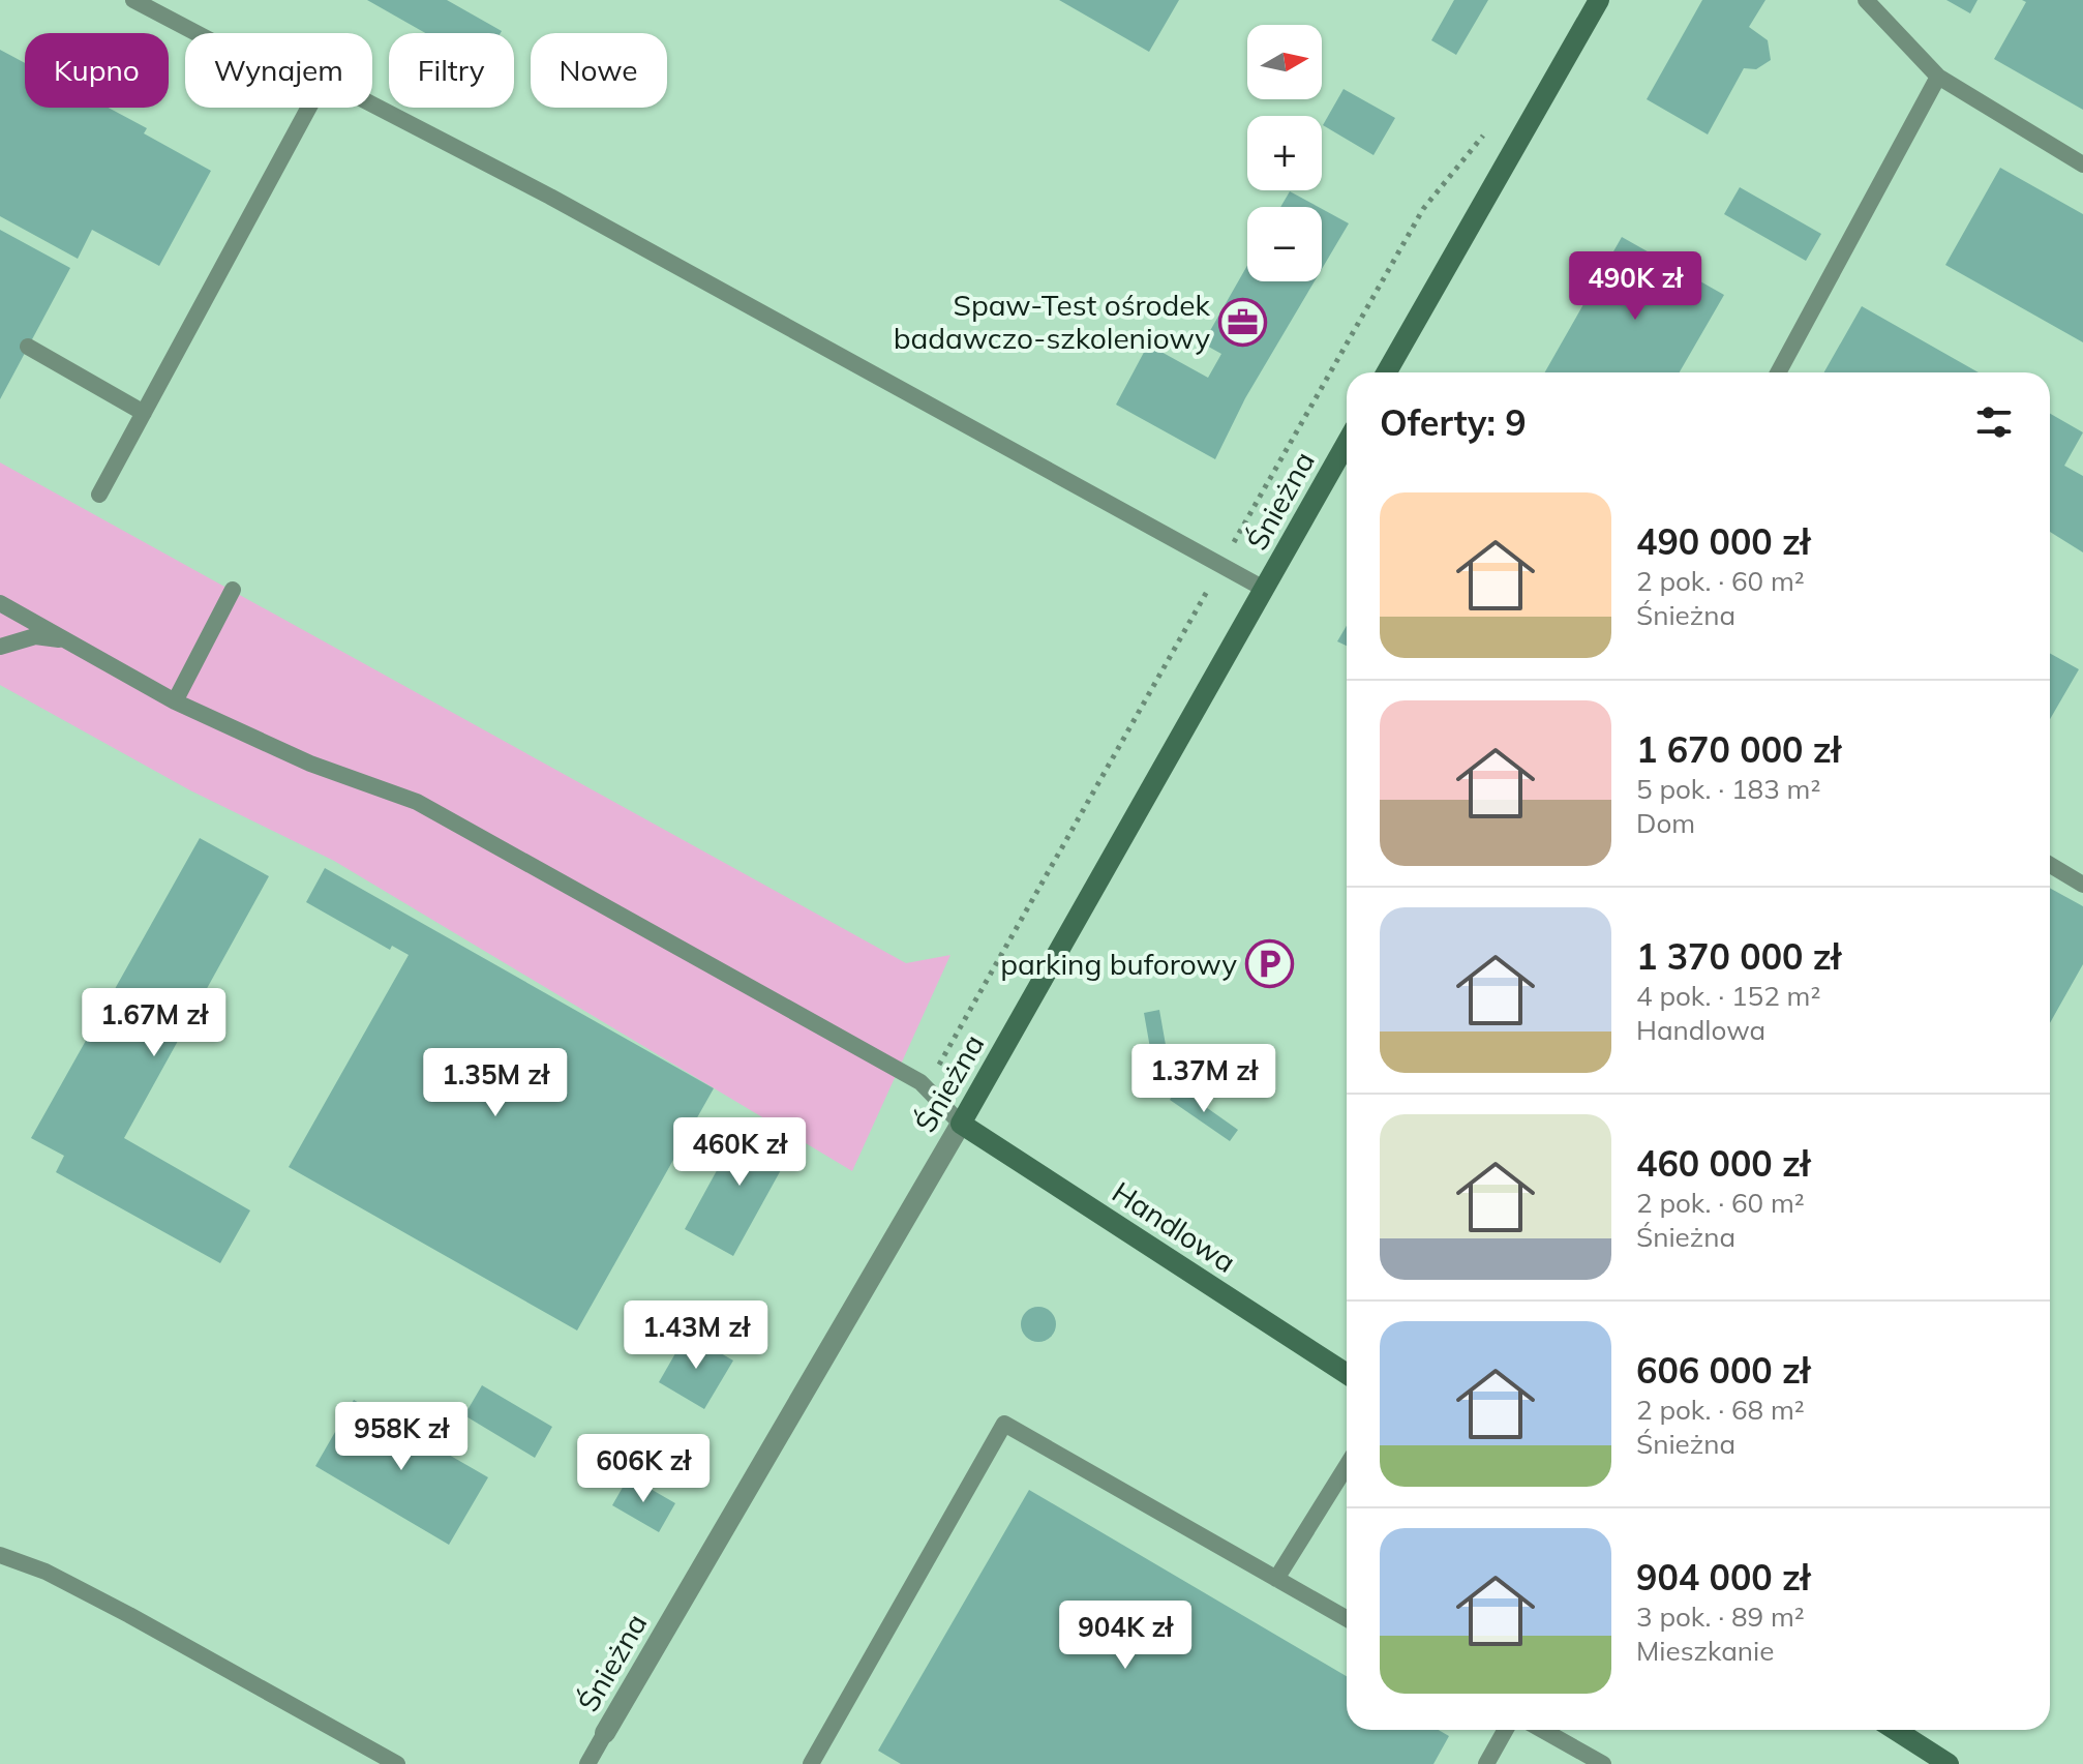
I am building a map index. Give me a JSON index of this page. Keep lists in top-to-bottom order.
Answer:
{
  "streets": {
    "street": ["Śnieżna", "Handlowa"]
  },
  "crossings": [
    ["Śnieżna", "Handlowa"]
  ],
  "places": {
    "office": ["Spaw-Test ośrodek badawczo-szkoleniowy"],
    "parking": ["parking buforowy"]
  },
  "north": "right",
  "page": {
    "map_buttons": ["+", "−"],
    "chip": [
      "Kupno",
      "Wynajem",
      "Filtry",
      "Nowe"
    ],
    "price": [
      "490K zł",
      "1.67M zł",
      "1.37M zł",
      "1.35M zł",
      "460K zł",
      "1.43M zł",
      "958K zł",
      "606K zł",
      "904K zł"
    ],
    "heading": "Oferty: 9",
    "list": [
      {
        "name": "490 000 zł",
        "note": "2 pok. · 60 m² · Śnieżna"
      },
      {
        "name": "1 670 000 zł",
        "note": "5 pok. · 183 m² · Dom"
      },
      {
        "name": "1 370 000 zł",
        "note": "4 pok. · 152 m² · Handlowa"
      },
      {
        "name": "460 000 zł",
        "note": "2 pok. · 60 m² · Śnieżna"
      },
      {
        "name": "606 000 zł",
        "note": "2 pok. · 68 m² · Śnieżna"
      },
      {
        "name": "904 000 zł",
        "note": "3 pok. · 89 m² · Mieszkanie"
      }
    ]
  }
}
